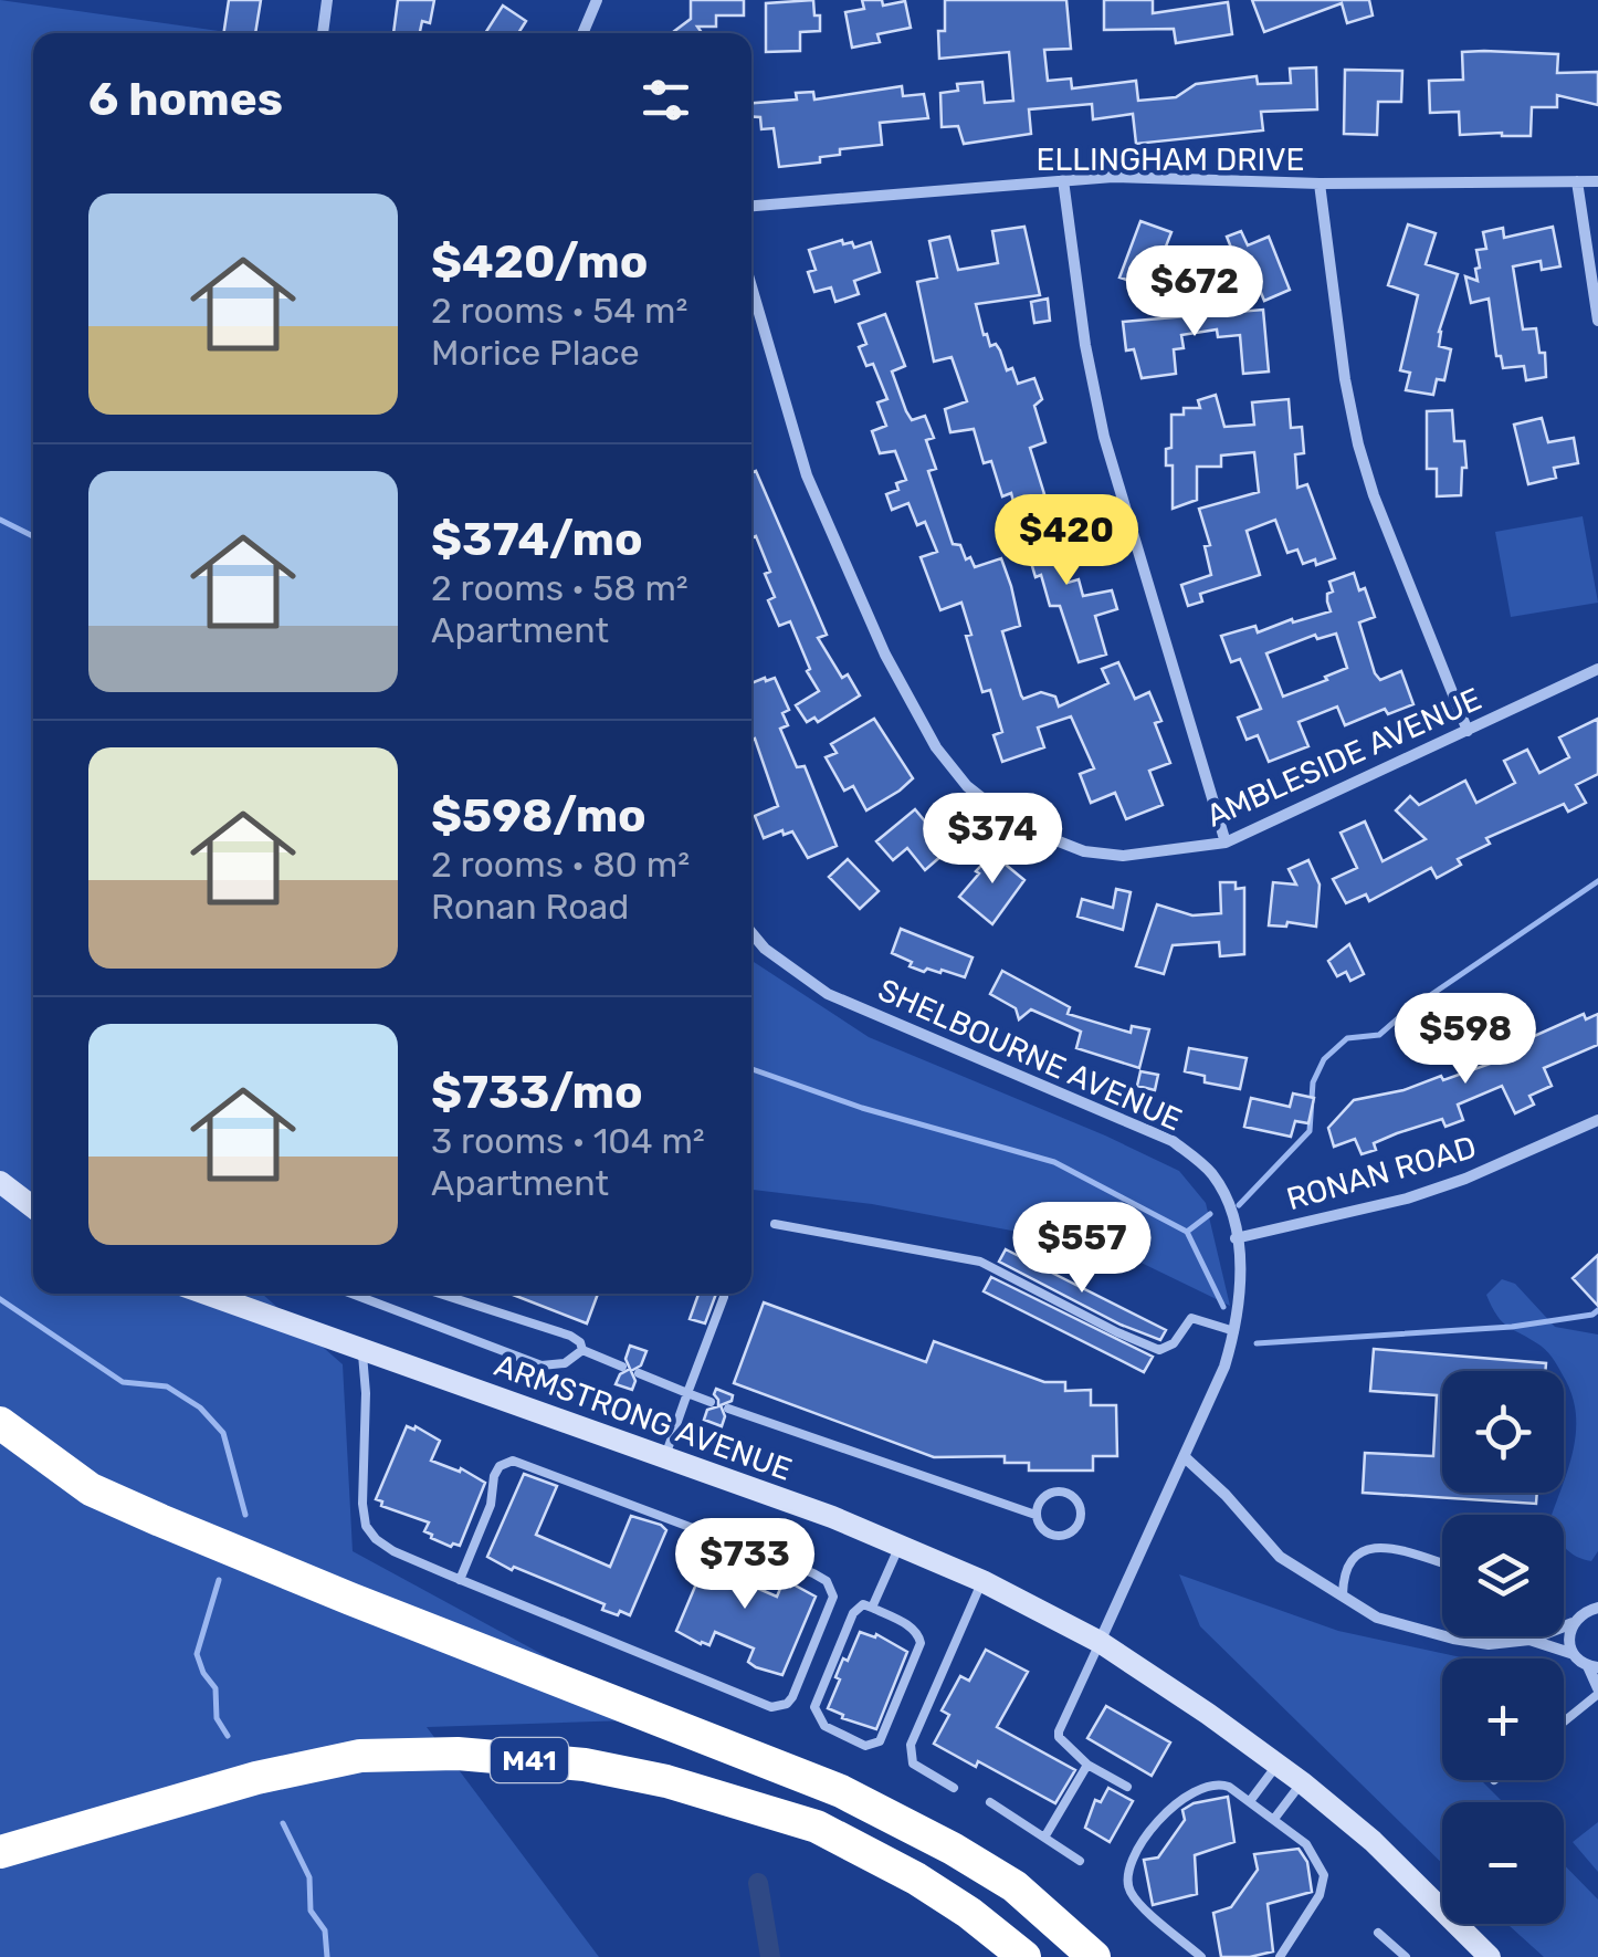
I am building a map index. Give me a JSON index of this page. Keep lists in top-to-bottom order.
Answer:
{
  "streets": {
    "highway": ["M41"],
    "street": [
      "ELLINGHAM DRIVE",
      "AMBLESIDE AVENUE",
      "SHELBOURNE AVENUE",
      "RONAN ROAD",
      "ARMSTRONG AVENUE"
    ]
  },
  "crossings": [
    ["SHELBOURNE AVENUE", "RONAN ROAD"],
    ["SHELBOURNE AVENUE", "ARMSTRONG AVENUE"]
  ],
  "page": {
    "heading": "6 homes",
    "list": [
      {
        "name": "$420/mo",
        "note": "2 rooms · 54 m² · Morice Place"
      },
      {
        "name": "$374/mo",
        "note": "2 rooms · 58 m² · Apartment"
      },
      {
        "name": "$598/mo",
        "note": "2 rooms · 80 m² · Ronan Road"
      },
      {
        "name": "$733/mo",
        "note": "3 rooms · 104 m² · Apartment"
      }
    ],
    "price": [
      "$672",
      "$420",
      "$374",
      "$598",
      "$557",
      "$733"
    ],
    "map_buttons": ["+", "−"]
  }
}
